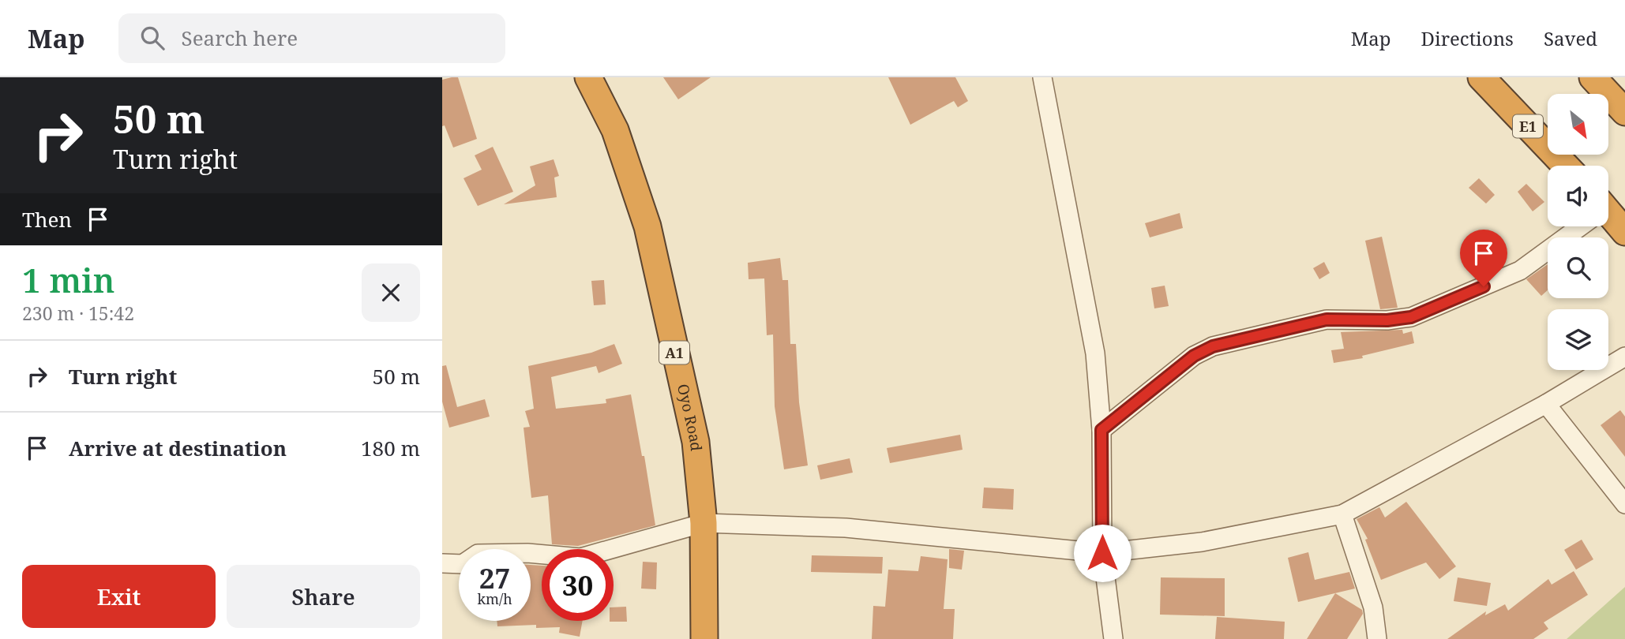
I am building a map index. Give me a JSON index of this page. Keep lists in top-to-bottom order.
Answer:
{
  "streets": {
    "highway": ["E1", "A1", "Oyo Road"]
  },
  "north": "bottom right",
  "page": {
    "header": "Map",
    "search": "Search here",
    "nav": ["Map", "Directions", "Saved"],
    "turn": ["50 m", "Turn right"],
    "then": "Then",
    "heading": ["1 min", "230 m · 15:42"],
    "list": [
      {
        "name": "Turn right",
        "value": "50 m"
      },
      {
        "name": "Arrive at destination",
        "value": "180 m"
      }
    ],
    "speed": "27 km/h",
    "limit": "30",
    "buttons": ["Exit", "Share"]
  }
}
